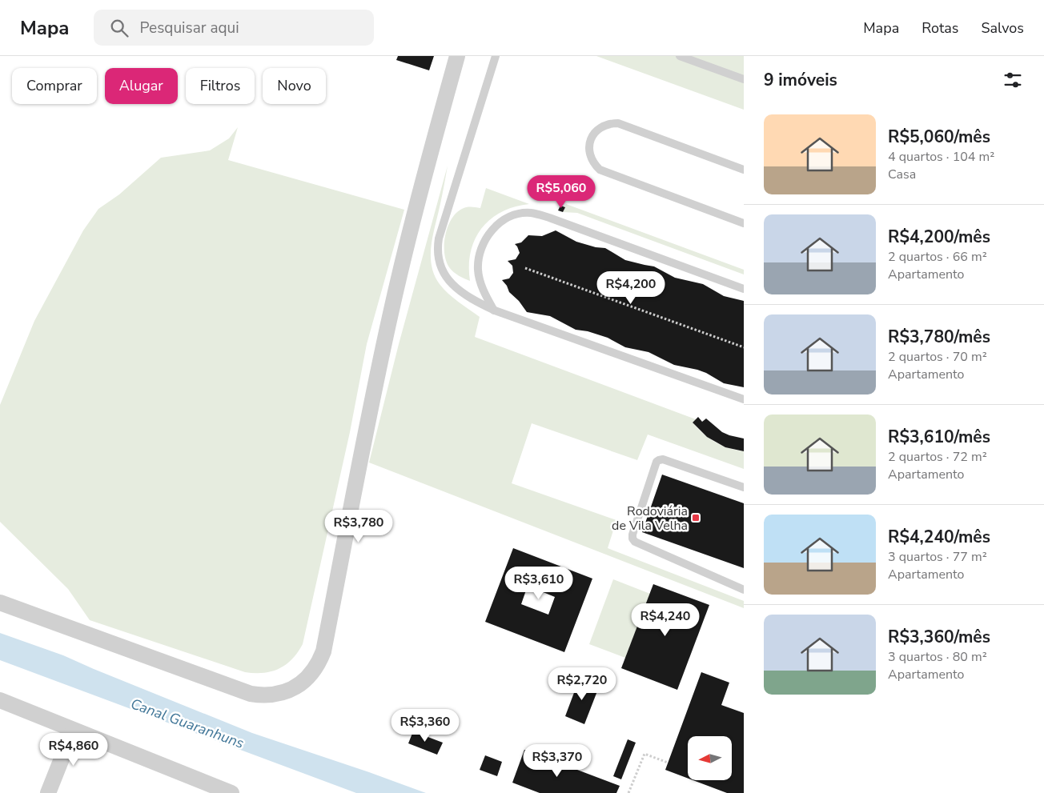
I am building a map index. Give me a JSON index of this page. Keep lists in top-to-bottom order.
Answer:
{
  "water": ["Canal Guaranhuns"],
  "places": {
    "transit": ["Rodoviária de Vila Velha"]
  },
  "north": "left",
  "page": {
    "header": "Mapa",
    "search": "Pesquisar aqui",
    "nav": ["Mapa", "Rotas", "Salvos"],
    "heading": "9 imóveis",
    "chip": [
      "Comprar",
      "Alugar",
      "Filtros",
      "Novo"
    ],
    "list": [
      {
        "name": "R$5,060/mês",
        "note": "4 quartos · 104 m² · Casa"
      },
      {
        "name": "R$4,200/mês",
        "note": "2 quartos · 66 m² · Apartamento"
      },
      {
        "name": "R$3,780/mês",
        "note": "2 quartos · 70 m² · Apartamento"
      },
      {
        "name": "R$3,610/mês",
        "note": "2 quartos · 72 m² · Apartamento"
      },
      {
        "name": "R$4,240/mês",
        "note": "3 quartos · 77 m² · Apartamento"
      },
      {
        "name": "R$3,360/mês",
        "note": "3 quartos · 80 m² · Apartamento"
      }
    ],
    "price": [
      "R$5,060",
      "R$4,200",
      "R$3,780",
      "R$3,610",
      "R$4,240",
      "R$2,720",
      "R$3,360",
      "R$4,860",
      "R$3,370"
    ]
  }
}
